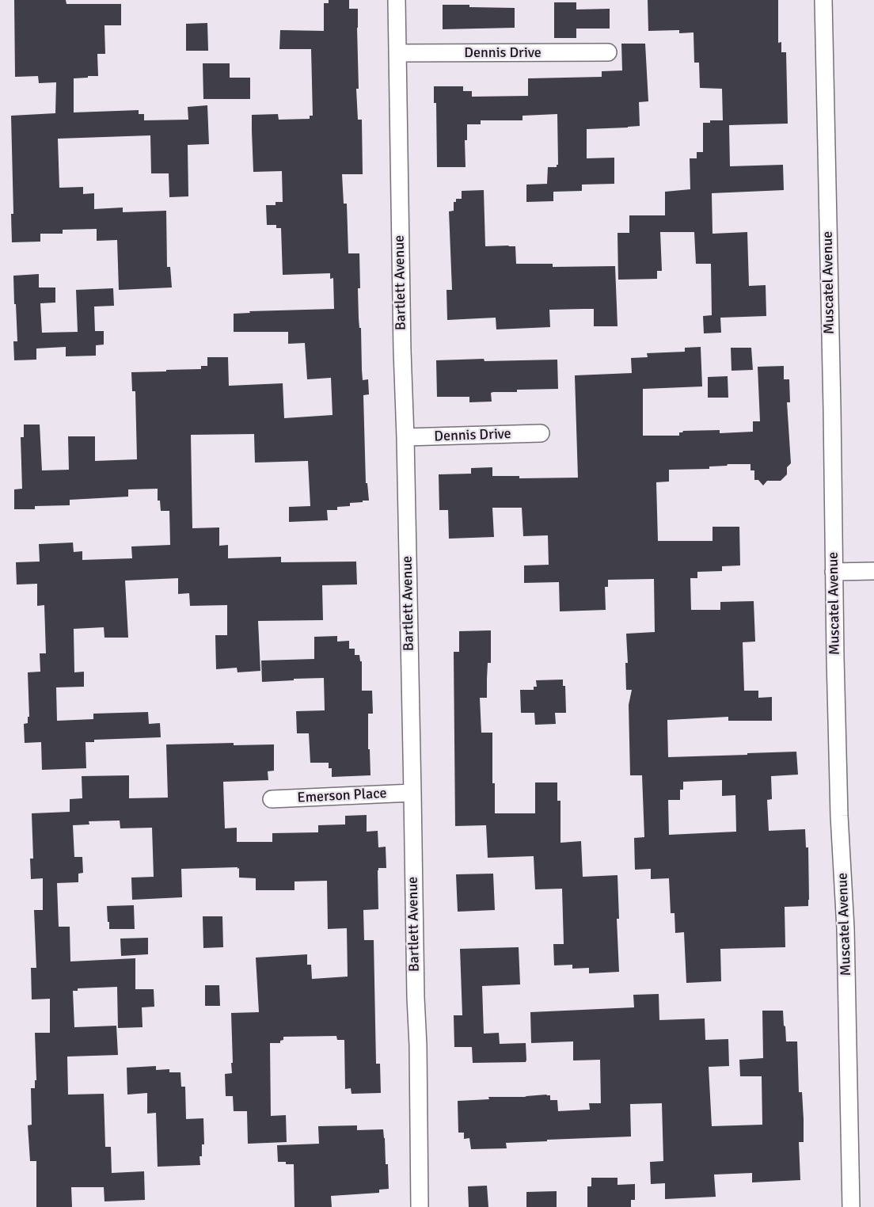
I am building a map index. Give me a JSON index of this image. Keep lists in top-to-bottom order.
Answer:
{
  "streets": {
    "street": [
      "Dennis Drive",
      "Bartlett Avenue",
      "Muscatel Avenue",
      "Emerson Place"
    ]
  },
  "crossings": [
    ["Dennis Drive", "Bartlett Avenue"],
    ["Bartlett Avenue", "Emerson Place"]
  ]
}
